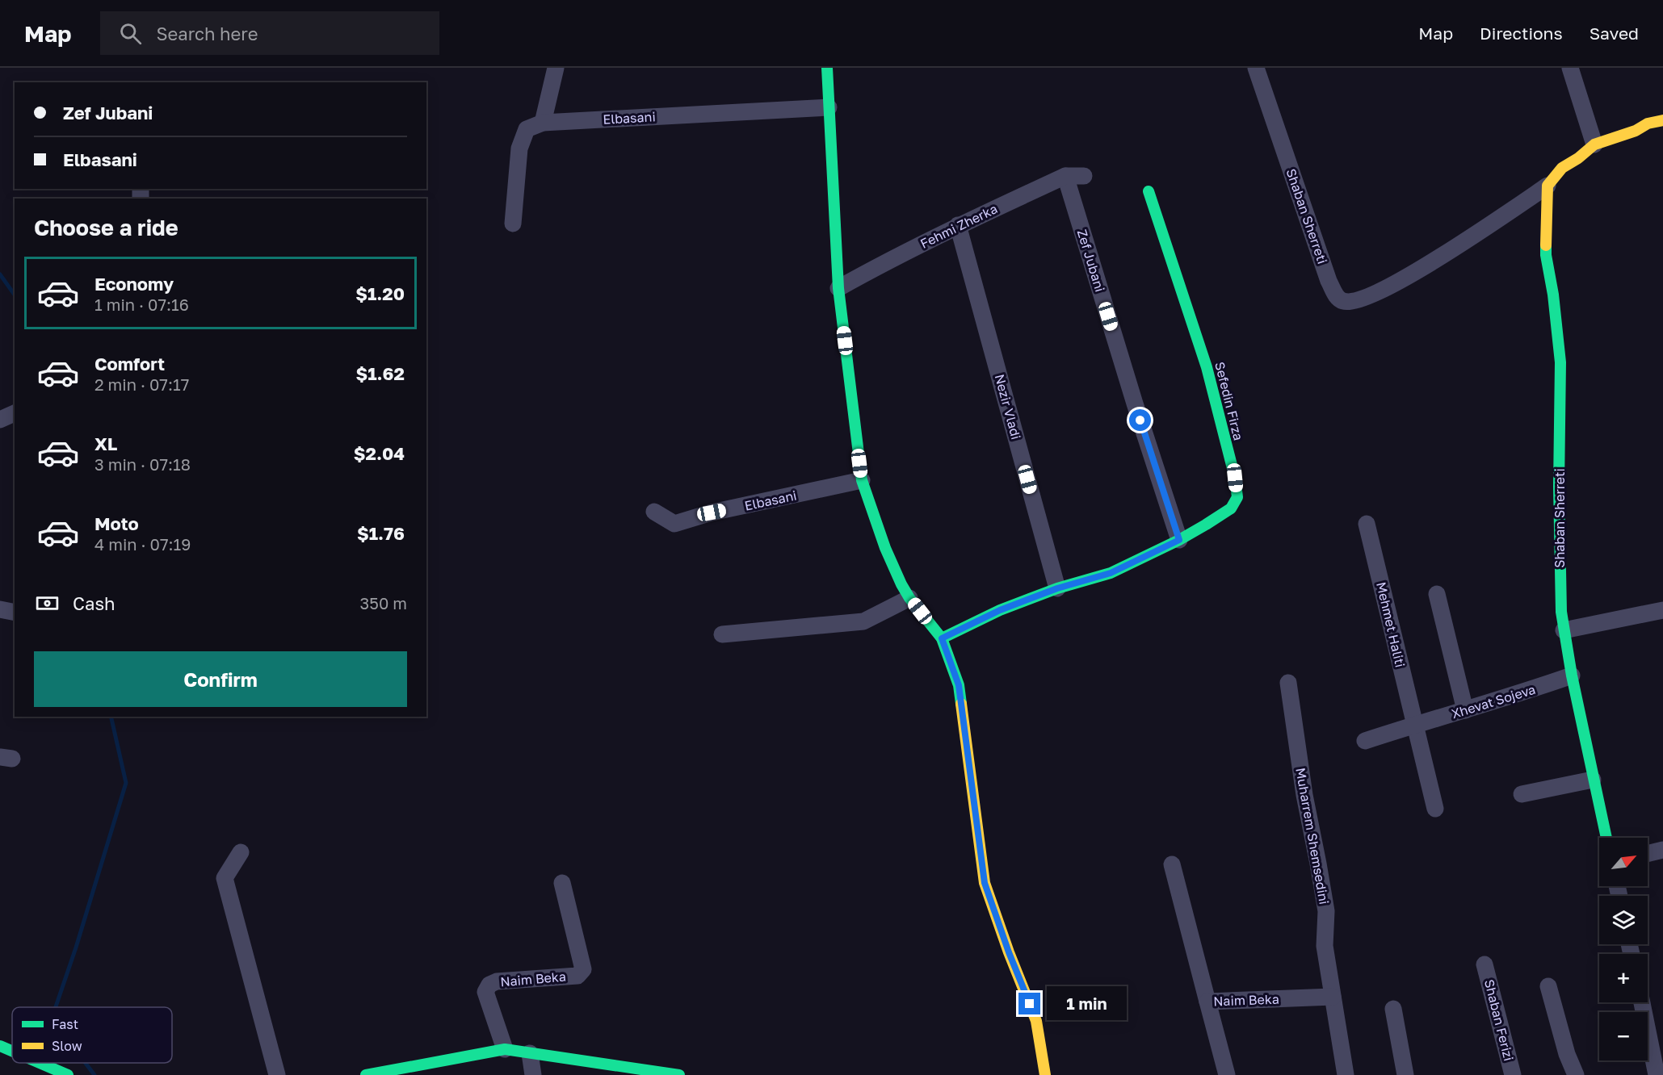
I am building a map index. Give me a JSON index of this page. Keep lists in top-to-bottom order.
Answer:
{
  "streets": {
    "street": [
      "Elbasani",
      "Shaban Sherreti",
      "Fehmi Zherka",
      "Zef Jubani",
      "Sefedin Firza",
      "Nezir Vladi",
      "Mehmet Haliti",
      "Xhevat Sojeva",
      "Muharrem Shemsedini",
      "Naim Beka",
      "Shaban Ferizi"
    ]
  },
  "crossings": [
    ["Shaban Sherreti", "Xhevat Sojeva"],
    ["Fehmi Zherka", "Zef Jubani"],
    ["Fehmi Zherka", "Nezir Vladi"],
    ["Zef Jubani", "Sefedin Firza"],
    ["Sefedin Firza", "Nezir Vladi"],
    ["Mehmet Haliti", "Xhevat Sojeva"],
    ["Muharrem Shemsedini", "Naim Beka"]
  ],
  "legend": ["Fast", "Slow"],
  "north": "top right",
  "page": {
    "header": "Map",
    "search": "Search here",
    "nav": ["Map", "Directions", "Saved"],
    "banner": ["Zef Jubani", "Elbasani"],
    "heading": "Choose a ride",
    "list": [
      {
        "name": "Economy",
        "note": "1 min · 07:16",
        "value": "$1.20"
      },
      {
        "name": "Comfort",
        "note": "2 min · 07:17",
        "value": "$1.62"
      },
      {
        "name": "XL",
        "note": "3 min · 07:18",
        "value": "$2.04"
      },
      {
        "name": "Moto",
        "note": "4 min · 07:19",
        "value": "$1.76"
      }
    ],
    "pay": ["Cash", "350 m"],
    "buttons": "Confirm",
    "map_buttons": ["+", "−"],
    "bubble": "1 min"
  }
}
